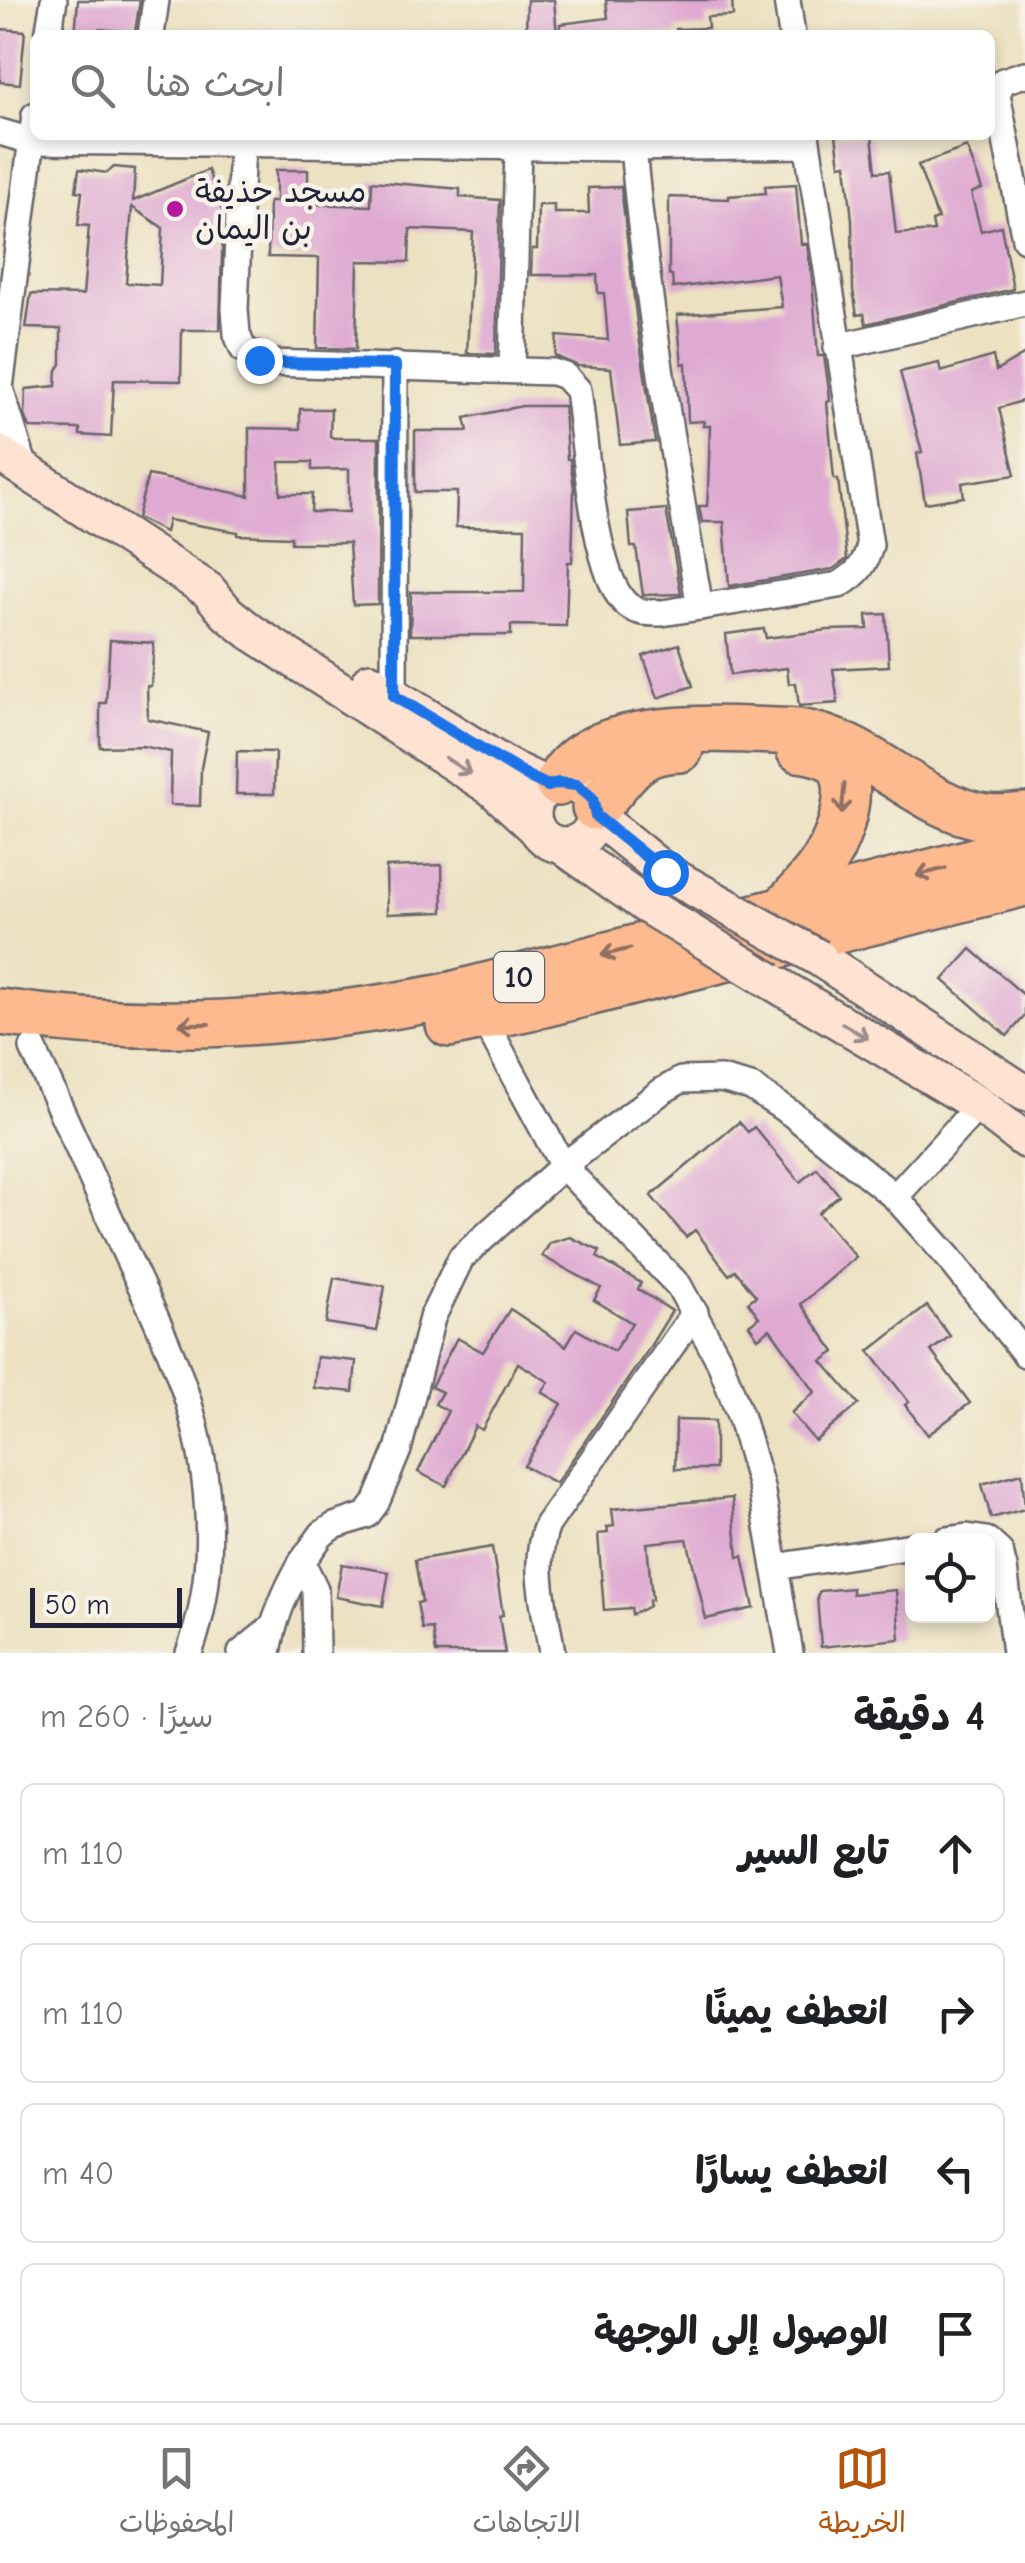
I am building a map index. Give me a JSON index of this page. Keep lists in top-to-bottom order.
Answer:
{
  "streets": {
    "highway": ["10"]
  },
  "places": ["مسجد حذيفة بن اليمان"],
  "scale_bar": "50 m",
  "page": {
    "search": "ابحث هنا",
    "scale": "50 m",
    "heading": ["4 دقيقة", "سيرًا · 260 m"],
    "list": [
      ["تابع السير", "110 m"],
      ["انعطف يمينًا", "110 m"],
      ["انعطف يسارًا", "40 m"],
      "الوصول إلى الوجهة"
    ],
    "nav": ["الخريطة", "الاتجاهات", "المحفوظات"]
  }
}
